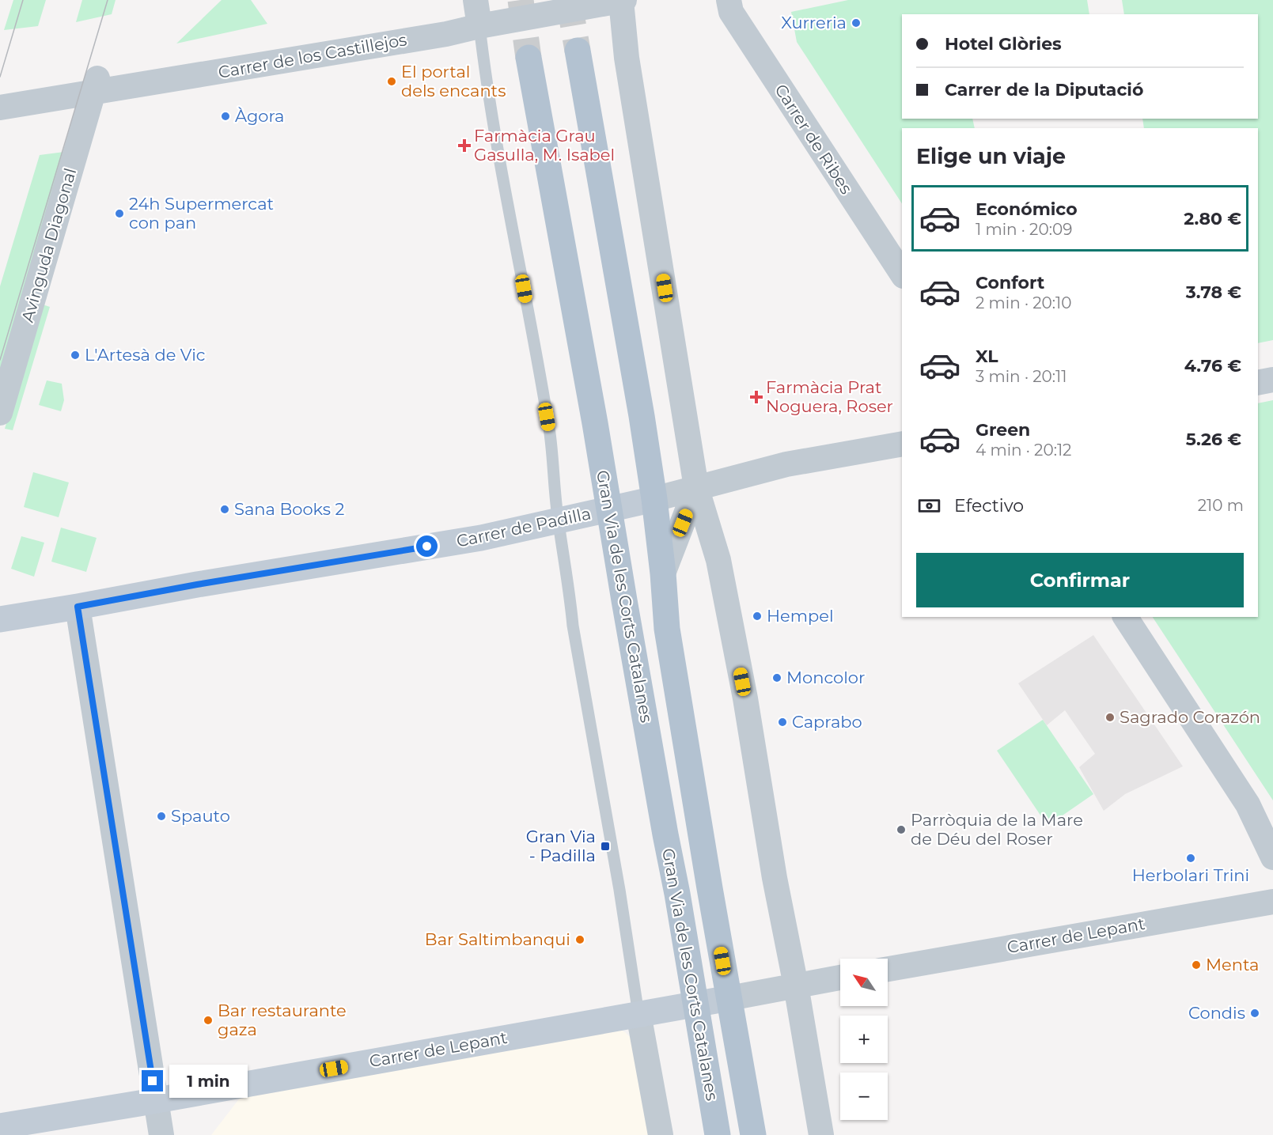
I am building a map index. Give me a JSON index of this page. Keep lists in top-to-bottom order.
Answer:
{
  "streets": {
    "main road": ["Carrer de Padilla", "Gran Via de les Corts Catalanes", "Carrer de Lepant"],
    "street": ["Carrer de los Castillejos", "Carrer de Ribes", "Avinguda Diagonal"]
  },
  "crossings": [
    ["Carrer de los Castillejos", "Avinguda Diagonal"],
    ["Carrer de Padilla", "Gran Via de les Corts Catalanes"],
    ["Gran Via de les Corts Catalanes", "Carrer de Lepant"]
  ],
  "places": {
    "other": [
      "Xurreria",
      "El portal dels encants",
      "Àgora",
      "24h Supermercat con pan",
      "L'Artesà de Vic",
      "Sana Books 2",
      "Hempel",
      "Moncolor",
      "Sagrado Corazón",
      "Caprabo",
      "Spauto",
      "Parròquia de la Mare de Déu del Roser",
      "Herbolari Trini",
      "Bar Saltimbanqui",
      "Menta",
      "Condis",
      "Bar restaurante gaza"
    ],
    "health": ["Farmàcia Grau Gasulla, M. Isabel", "Farmàcia Prat Noguera, Roser"],
    "transit": ["Gran Via - Padilla"]
  },
  "north": "top left",
  "page": {
    "banner": ["Hotel Glòries", "Carrer de la Diputació"],
    "heading": "Elige un viaje",
    "list": [
      {
        "name": "Económico",
        "note": "1 min · 20:09",
        "value": "2.80 €"
      },
      {
        "name": "Confort",
        "note": "2 min · 20:10",
        "value": "3.78 €"
      },
      {
        "name": "XL",
        "note": "3 min · 20:11",
        "value": "4.76 €"
      },
      {
        "name": "Green",
        "note": "4 min · 20:12",
        "value": "5.26 €"
      }
    ],
    "pay": ["Efectivo", "210 m"],
    "buttons": "Confirmar",
    "map_buttons": ["+", "−"],
    "bubble": "1 min"
  }
}
